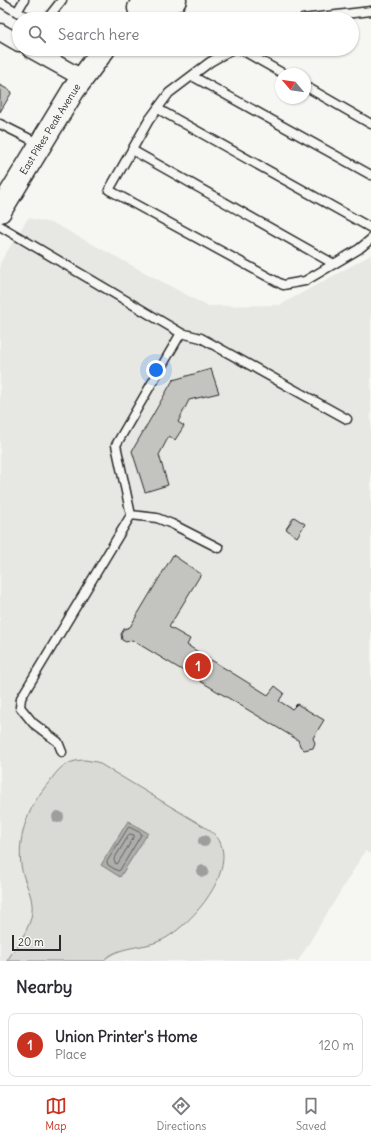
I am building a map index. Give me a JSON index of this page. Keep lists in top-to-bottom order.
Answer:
{
  "streets": {
    "main road": ["East Pikes Peak Avenue"]
  },
  "scale_bar": "20 m",
  "north": "top left",
  "page": {
    "search": "Search here",
    "pins": "1",
    "scale": "20 m",
    "heading": "Nearby",
    "list": [
      {
        "mark": "1",
        "name": "Union Printer's Home",
        "note": "Place",
        "value": "120 m"
      }
    ],
    "nav": ["Map", "Directions", "Saved"]
  }
}
